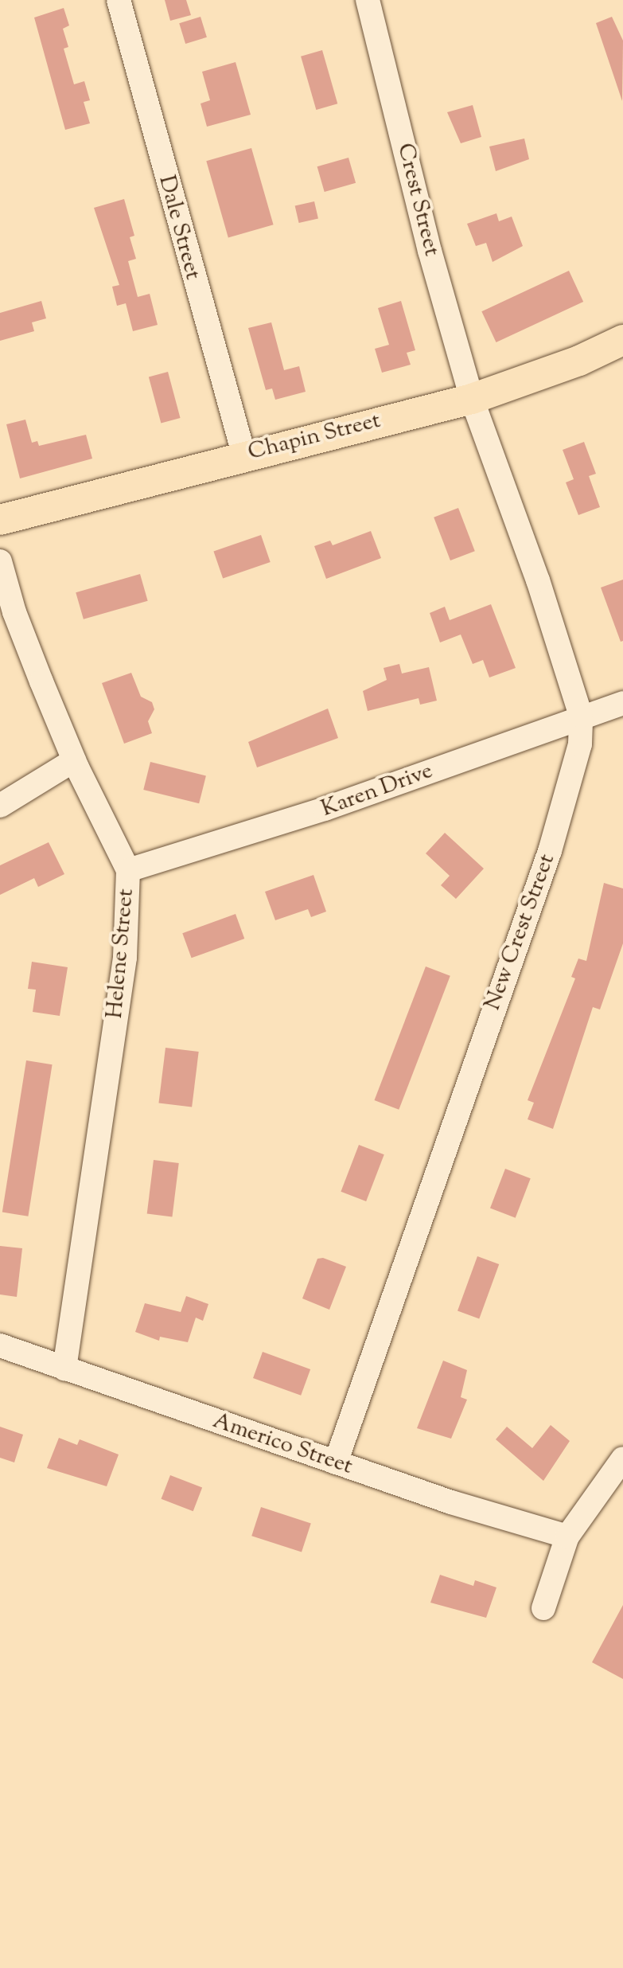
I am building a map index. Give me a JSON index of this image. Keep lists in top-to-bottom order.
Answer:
{
  "streets": {
    "main road": ["Chapin Street"],
    "street": [
      "Crest Street",
      "Dale Street",
      "Karen Drive",
      "New Crest Street",
      "Helene Street",
      "Americo Street"
    ]
  },
  "crossings": [
    ["Crest Street", "Chapin Street"],
    ["Crest Street", "New Crest Street"],
    ["Dale Street", "Chapin Street"],
    ["Chapin Street", "New Crest Street"],
    ["Karen Drive", "New Crest Street"],
    ["Karen Drive", "Helene Street"],
    ["New Crest Street", "Americo Street"],
    ["Helene Street", "Americo Street"]
  ]
}
